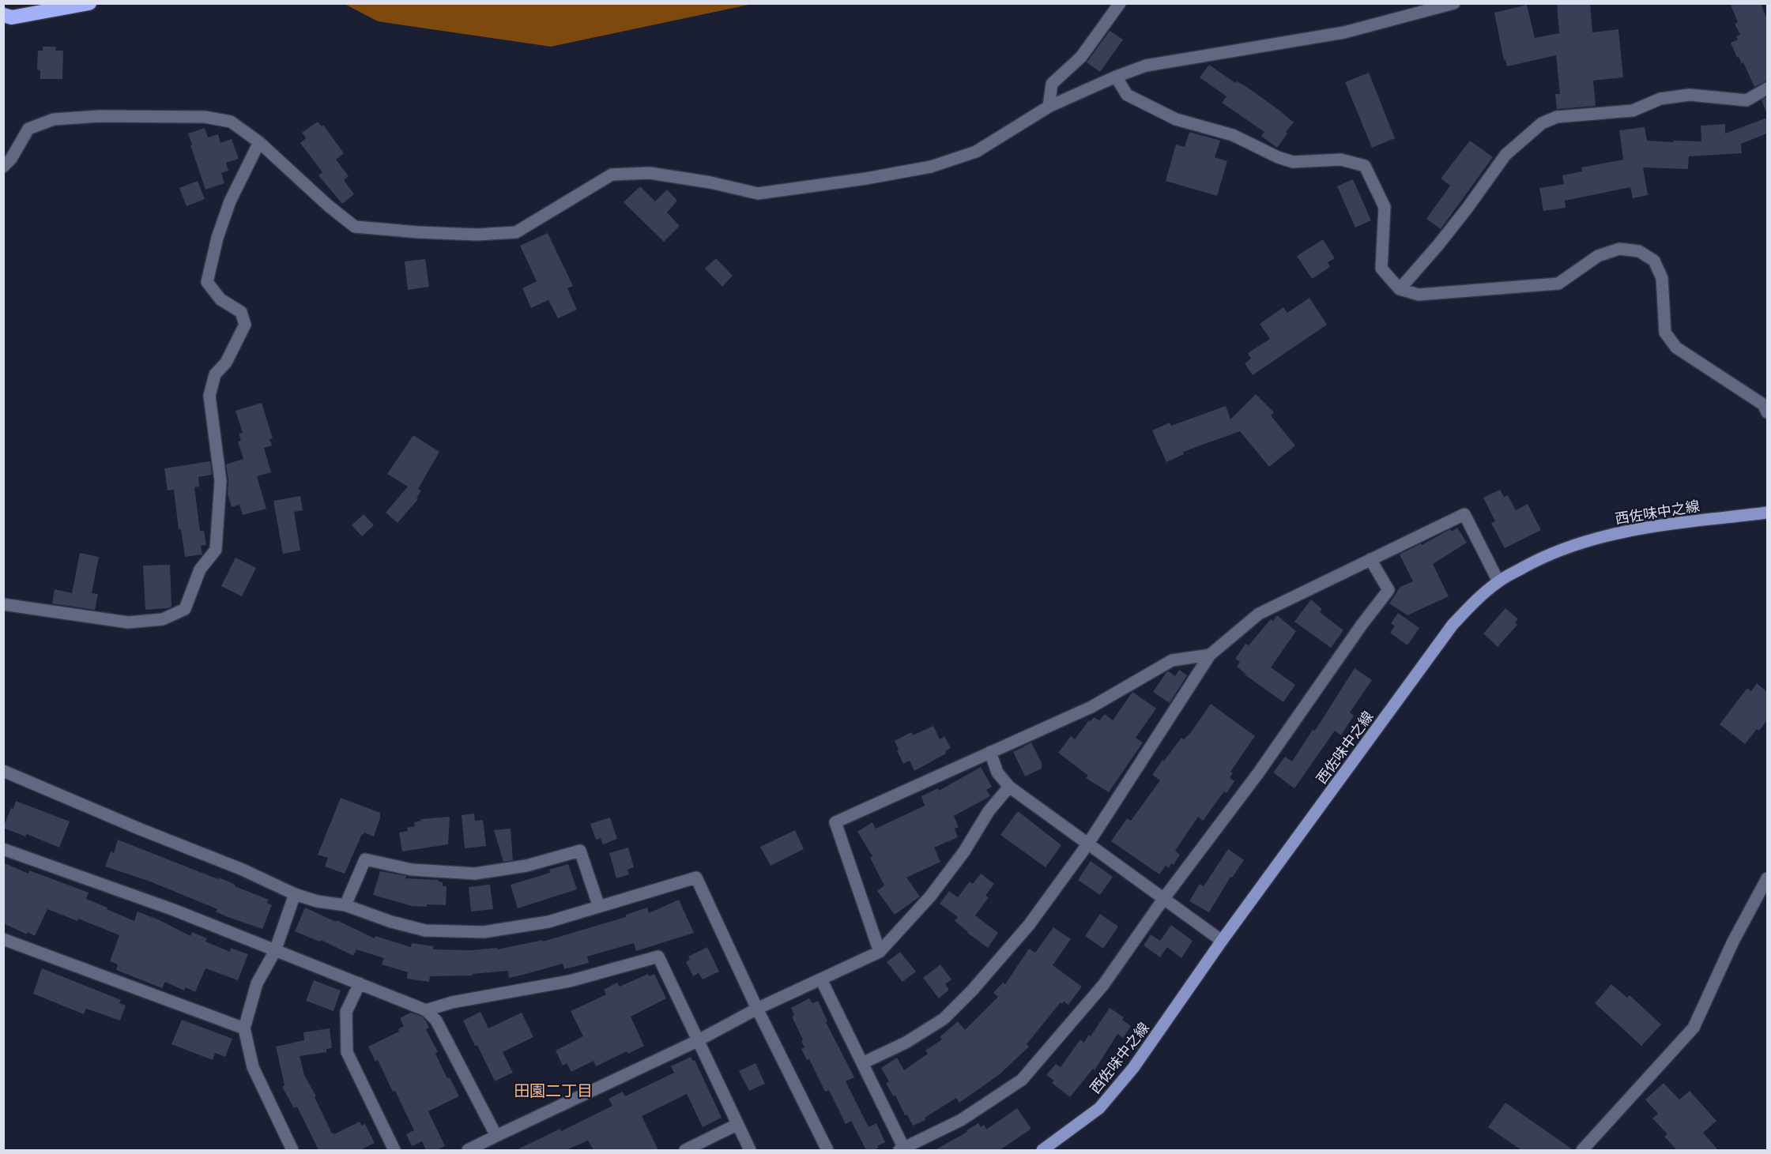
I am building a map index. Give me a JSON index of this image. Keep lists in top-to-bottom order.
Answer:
{
  "streets": {
    "main road": ["西佐味中之線"]
  },
  "districts": ["田園二丁目"]
}
